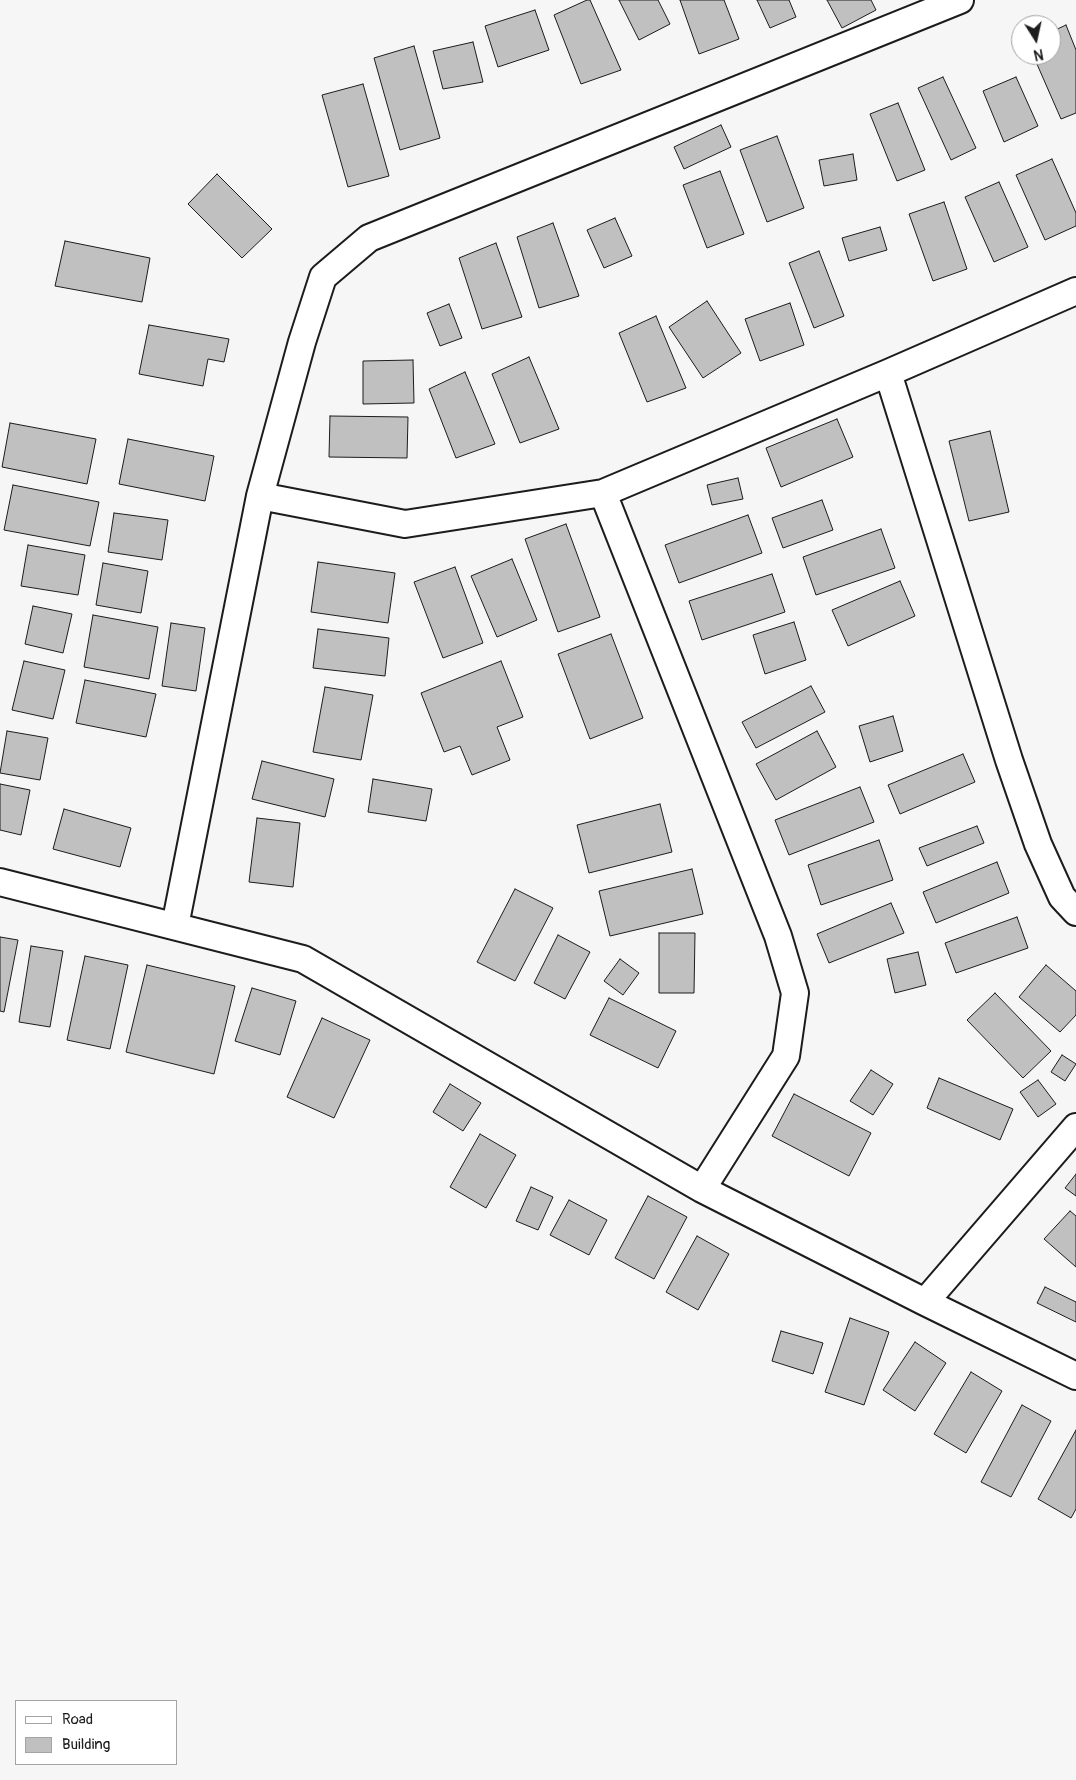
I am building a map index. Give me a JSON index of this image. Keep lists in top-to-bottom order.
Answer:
{
  "legend": ["Road", "Building"],
  "north": "bottom"
}
